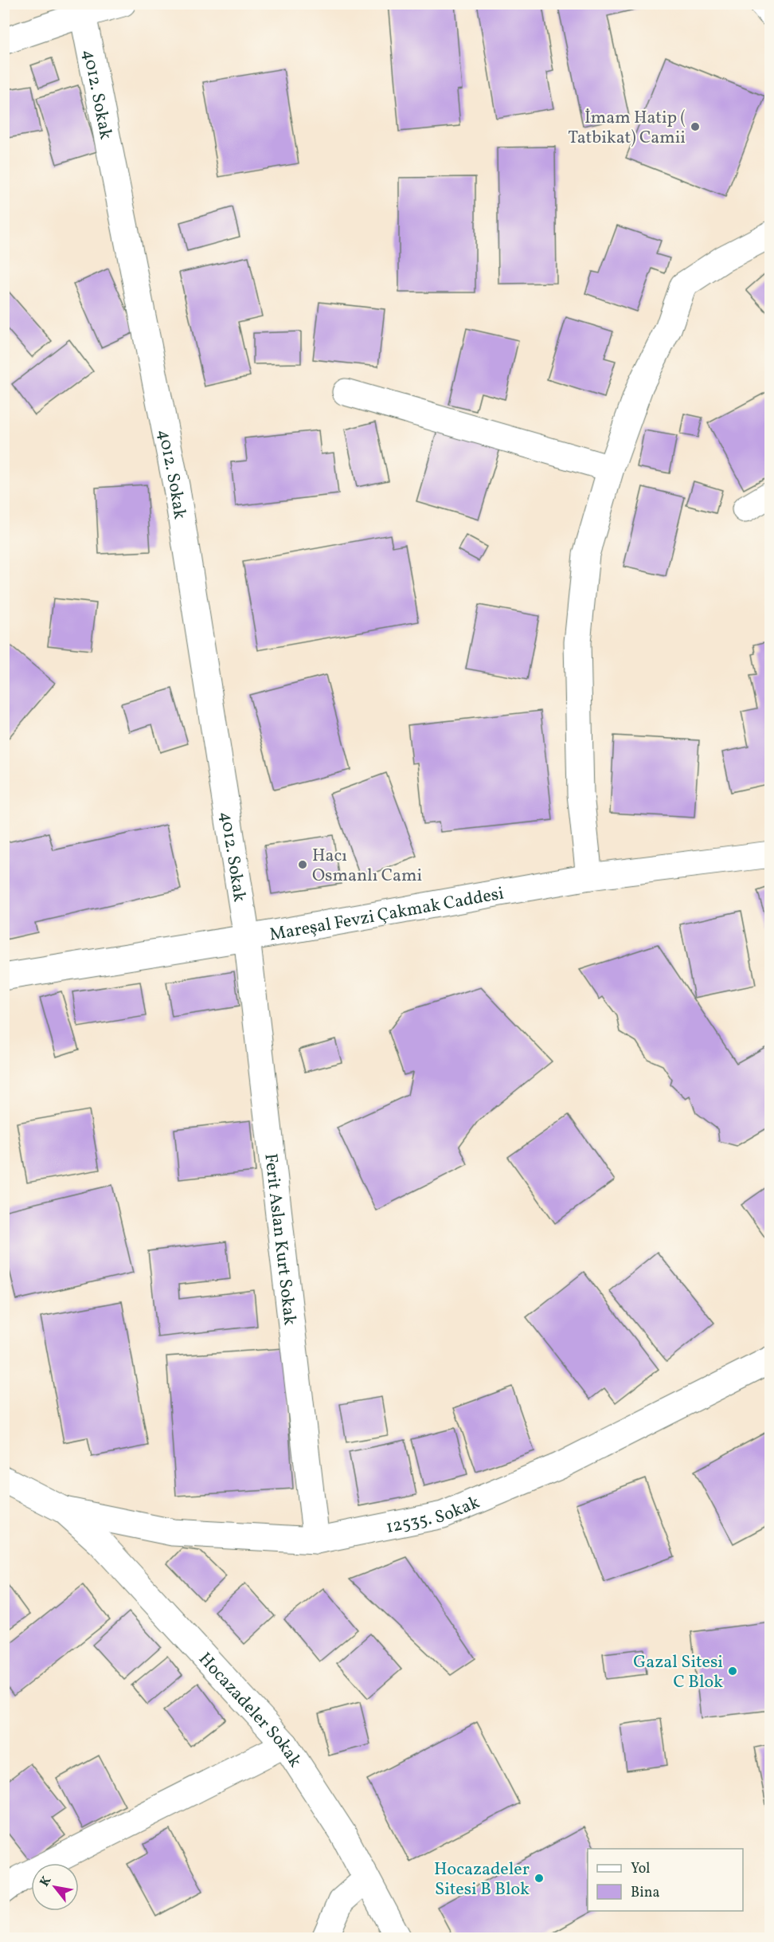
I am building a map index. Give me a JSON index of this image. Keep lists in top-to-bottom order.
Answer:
{
  "streets": {
    "street": [
      "4012. Sokak",
      "Mareşal Fevzi Çakmak Caddesi",
      "Ferit Aslan Kurt Sokak",
      "12535. Sokak",
      "Hocazadeler Sokak"
    ]
  },
  "crossings": [
    ["4012. Sokak", "Mareşal Fevzi Çakmak Caddesi"],
    ["4012. Sokak", "Ferit Aslan Kurt Sokak"],
    ["Mareşal Fevzi Çakmak Caddesi", "Ferit Aslan Kurt Sokak"],
    ["Ferit Aslan Kurt Sokak", "12535. Sokak"],
    ["12535. Sokak", "Hocazadeler Sokak"]
  ],
  "places": [
    "İmam Hatip ( Tatbikat) Camii",
    "Hacı Osmanlı Cami",
    "Gazal Sitesi C Blok",
    "Hocazadeler Sitesi B Blok"
  ],
  "legend": ["Yol", "Bina"],
  "north": "top left"
}
